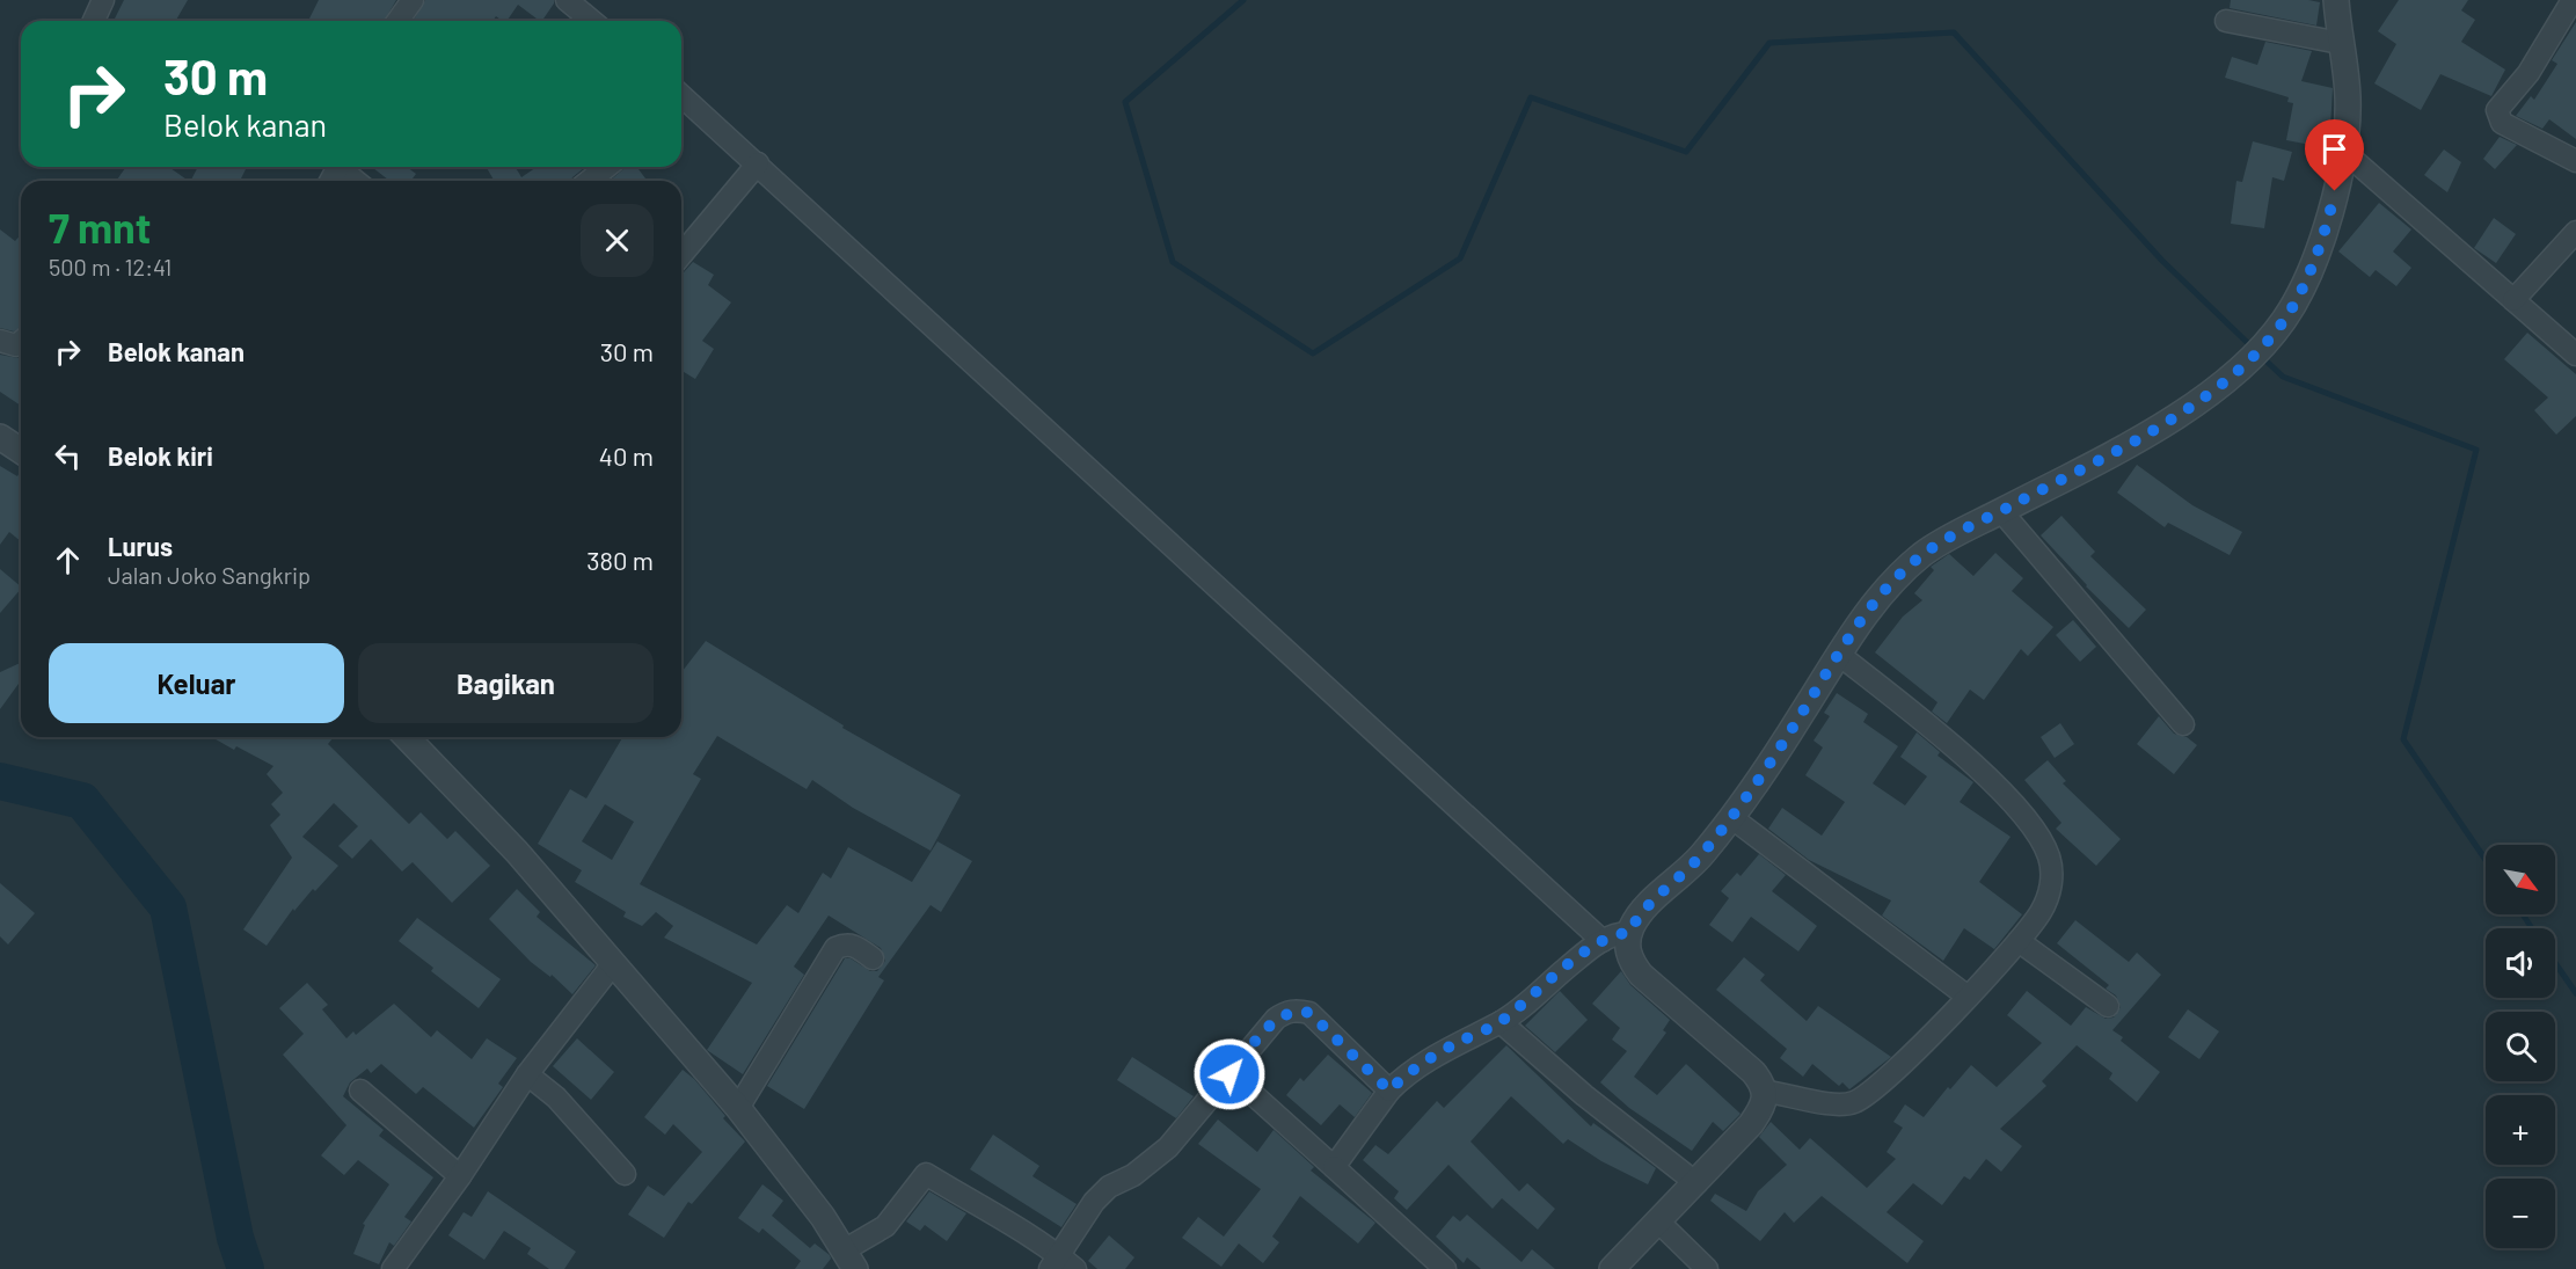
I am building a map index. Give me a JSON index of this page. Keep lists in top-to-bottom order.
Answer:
{
  "north": "bottom right",
  "page": {
    "turn": ["30 m", "Belok kanan"],
    "heading": ["7 mnt", "500 m · 12:41"],
    "list": [
      {
        "name": "Belok kanan",
        "value": "30 m"
      },
      {
        "name": "Belok kiri",
        "value": "40 m"
      },
      {
        "name": "Lurus",
        "note": "Jalan Joko Sangkrip",
        "value": "380 m"
      }
    ],
    "buttons": ["Keluar", "Bagikan"],
    "map_buttons": ["+", "−"]
  }
}
